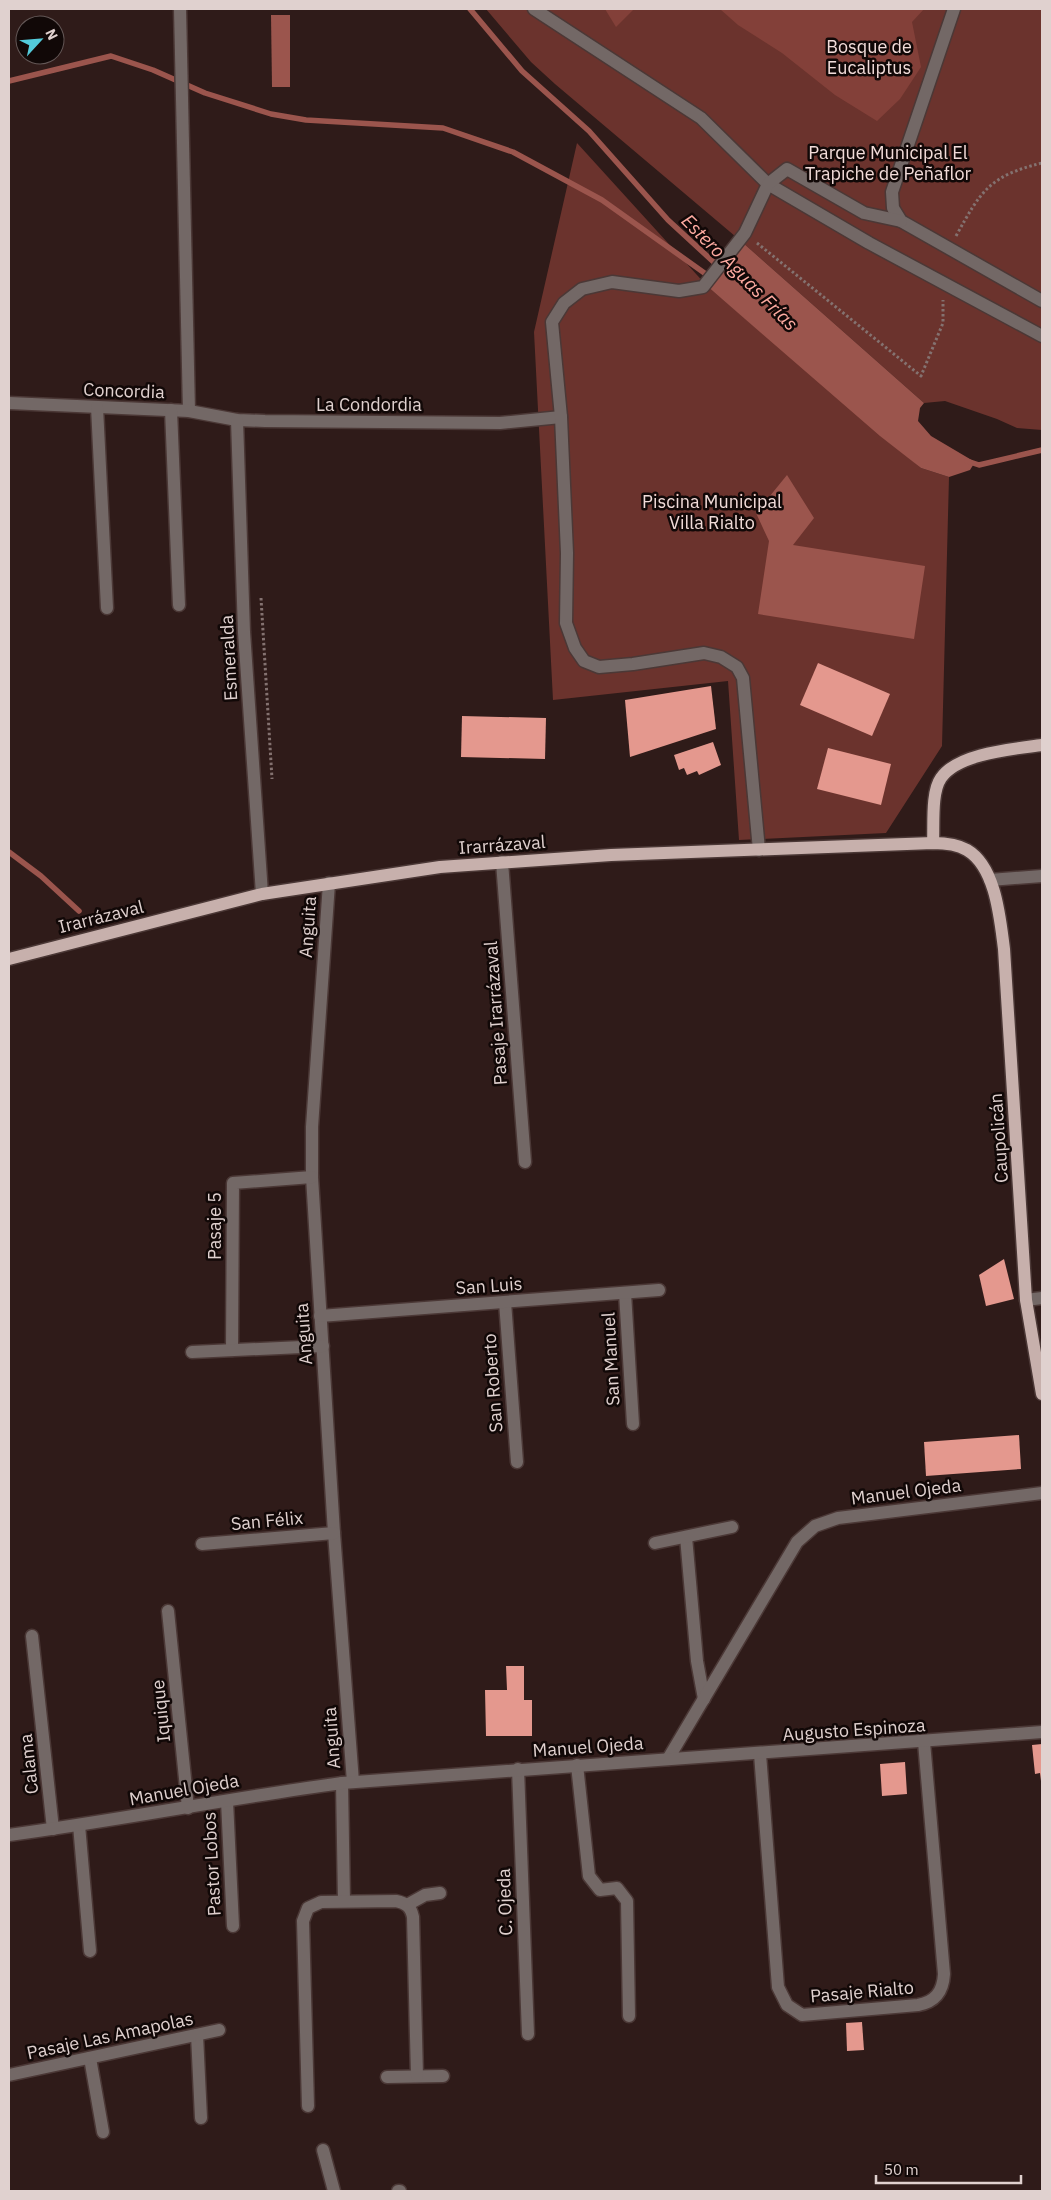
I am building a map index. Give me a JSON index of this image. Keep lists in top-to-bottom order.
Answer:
{
  "streets": {
    "main road": ["Irarrázaval", "Caupolicán"],
    "street": [
      "Concordia",
      "La Condordia",
      "Esmeralda",
      "Anguita",
      "Pasaje Irarrázaval",
      "Pasaje 5",
      "San Luis",
      "San Manuel",
      "San Roberto",
      "Manuel Ojeda",
      "San Félix",
      "Iquique",
      "Augusto Espinoza",
      "Calama",
      "Pastor Lobos",
      "C. Ojeda",
      "Pasaje Rialto",
      "Pasaje Las Amapolas"
    ]
  },
  "crossings": [
    ["Concordia", "La Condordia"],
    ["Concordia", "Esmeralda"],
    ["La Condordia", "Esmeralda"],
    ["Esmeralda", "Irarrázaval"],
    ["Irarrázaval", "Anguita"],
    ["Irarrázaval", "Pasaje Irarrázaval"],
    ["Irarrázaval", "Caupolicán"],
    ["Anguita", "Pasaje 5"],
    ["Anguita", "San Luis"],
    ["Anguita", "Manuel Ojeda"],
    ["Anguita", "San Félix"],
    ["San Luis", "San Manuel"],
    ["San Luis", "San Roberto"],
    ["Manuel Ojeda", "Iquique"],
    ["Manuel Ojeda", "Augusto Espinoza"],
    ["Manuel Ojeda", "Calama"],
    ["Manuel Ojeda", "Pastor Lobos"],
    ["Manuel Ojeda", "C. Ojeda"],
    ["Augusto Espinoza", "Pasaje Rialto"]
  ],
  "water": ["Estero Aguas Frías"],
  "parks": ["Bosque de Eucaliptus", "Parque Municipal El Trapiche de Peñaflor", "Piscina Municipal Villa Rialto"],
  "scale_bar": "50 m",
  "north": "top right"
}
